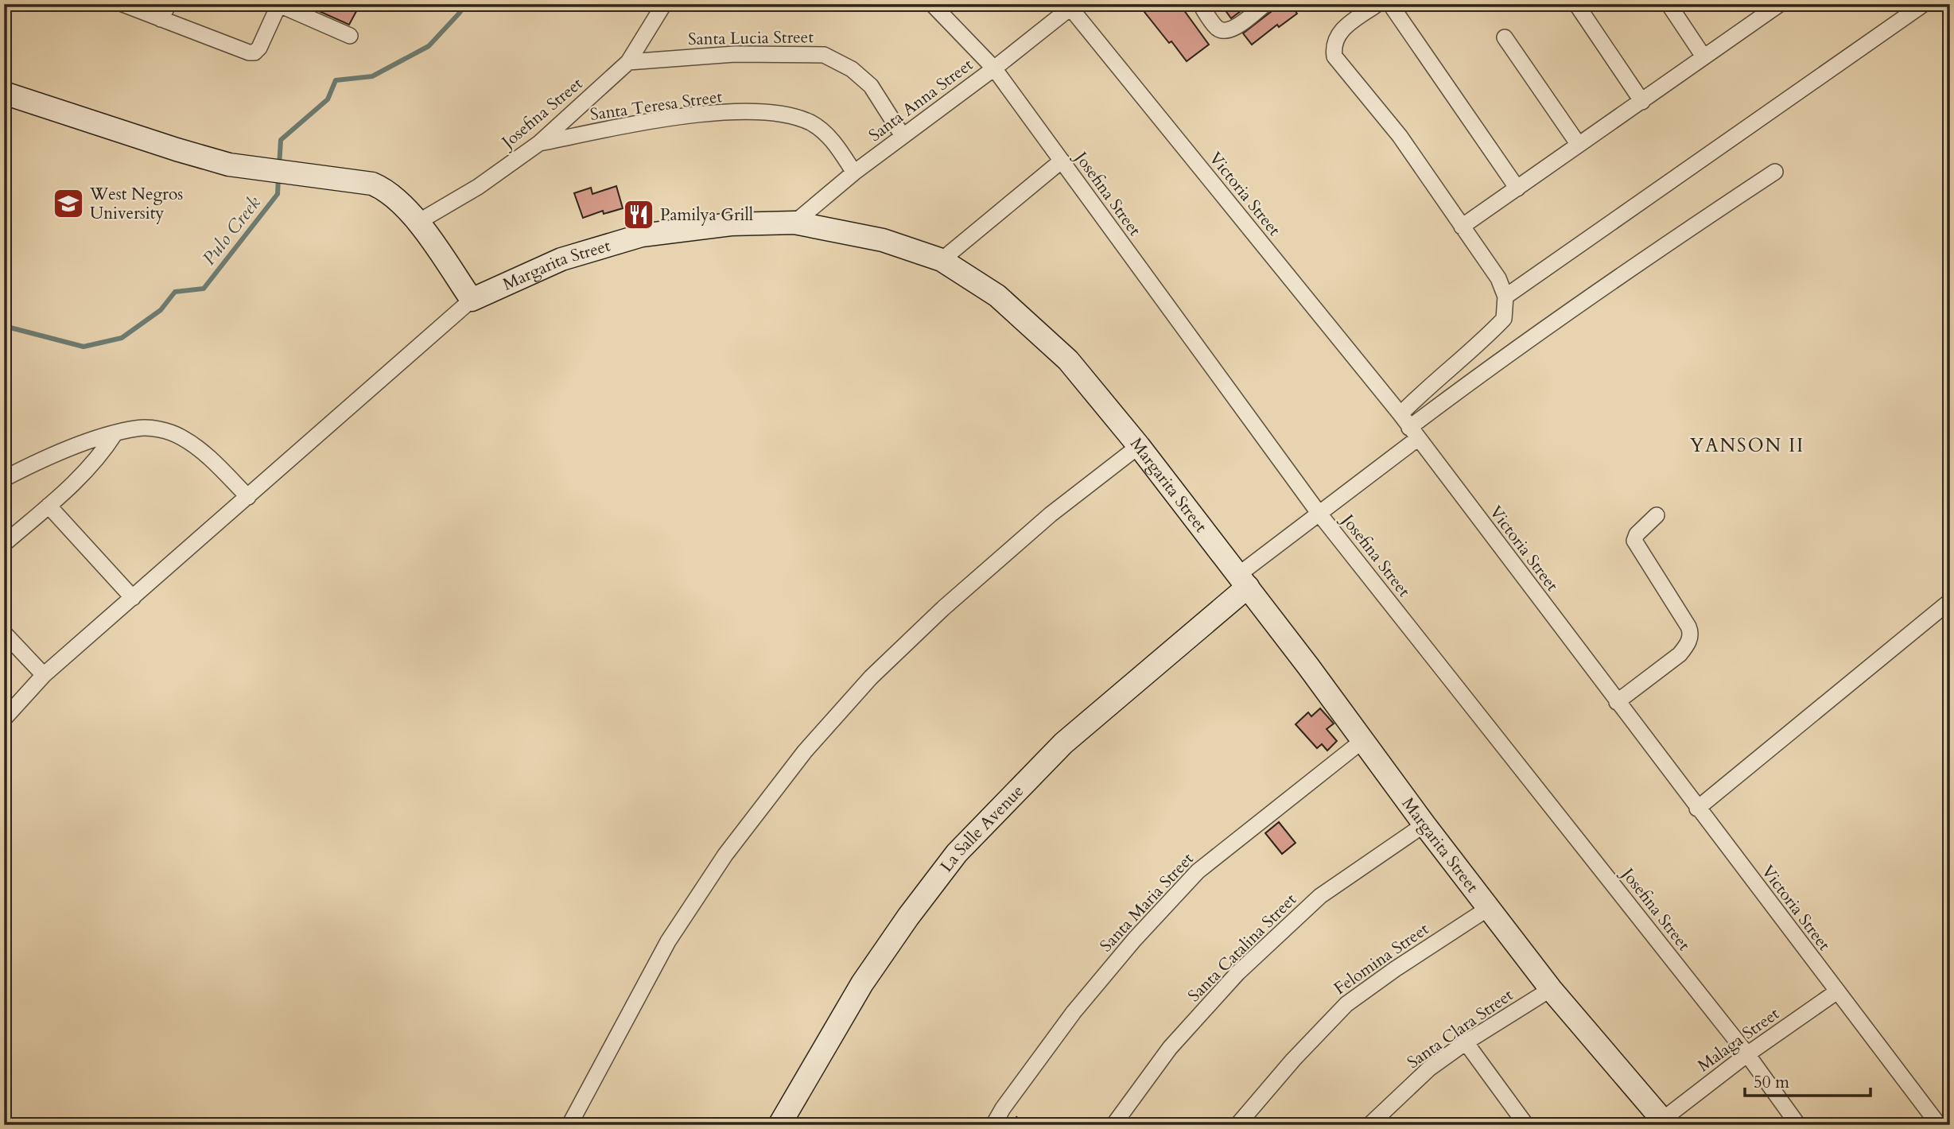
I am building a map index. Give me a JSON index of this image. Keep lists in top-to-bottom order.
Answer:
{
  "streets": {
    "street": [
      "Santa Lucia Street",
      "Santa Anna Street",
      "Santa Teresa Street",
      "Josefina Street",
      "Victoria Street",
      "Margarita Street",
      "La Salle Avenue",
      "Santa Maria Street",
      "Santa Catalina Street",
      "Felomina Street",
      "Santa Clara Street",
      "Malaga Street"
    ]
  },
  "crossings": [
    ["Santa Lucia Street", "Santa Anna Street"],
    ["Santa Lucia Street", "Josefina Street"],
    ["Santa Anna Street", "Santa Teresa Street"],
    ["Santa Anna Street", "Josefina Street"],
    ["Santa Anna Street", "Victoria Street"],
    ["Santa Anna Street", "Margarita Street"],
    ["Santa Teresa Street", "Josefina Street"],
    ["Josefina Street", "Malaga Street"],
    ["Victoria Street", "Malaga Street"],
    ["Margarita Street", "La Salle Avenue"],
    ["Margarita Street", "Santa Maria Street"],
    ["Margarita Street", "Santa Catalina Street"],
    ["Margarita Street", "Felomina Street"],
    ["Margarita Street", "Santa Clara Street"],
    ["Margarita Street", "Malaga Street"]
  ],
  "districts": ["YANSON II"],
  "water": ["Pulo Creek"],
  "places": {
    "school or university": ["West Negros University"],
    "restaurant": ["Pamilya Grill"]
  },
  "scale_bar": "50 m"
}
